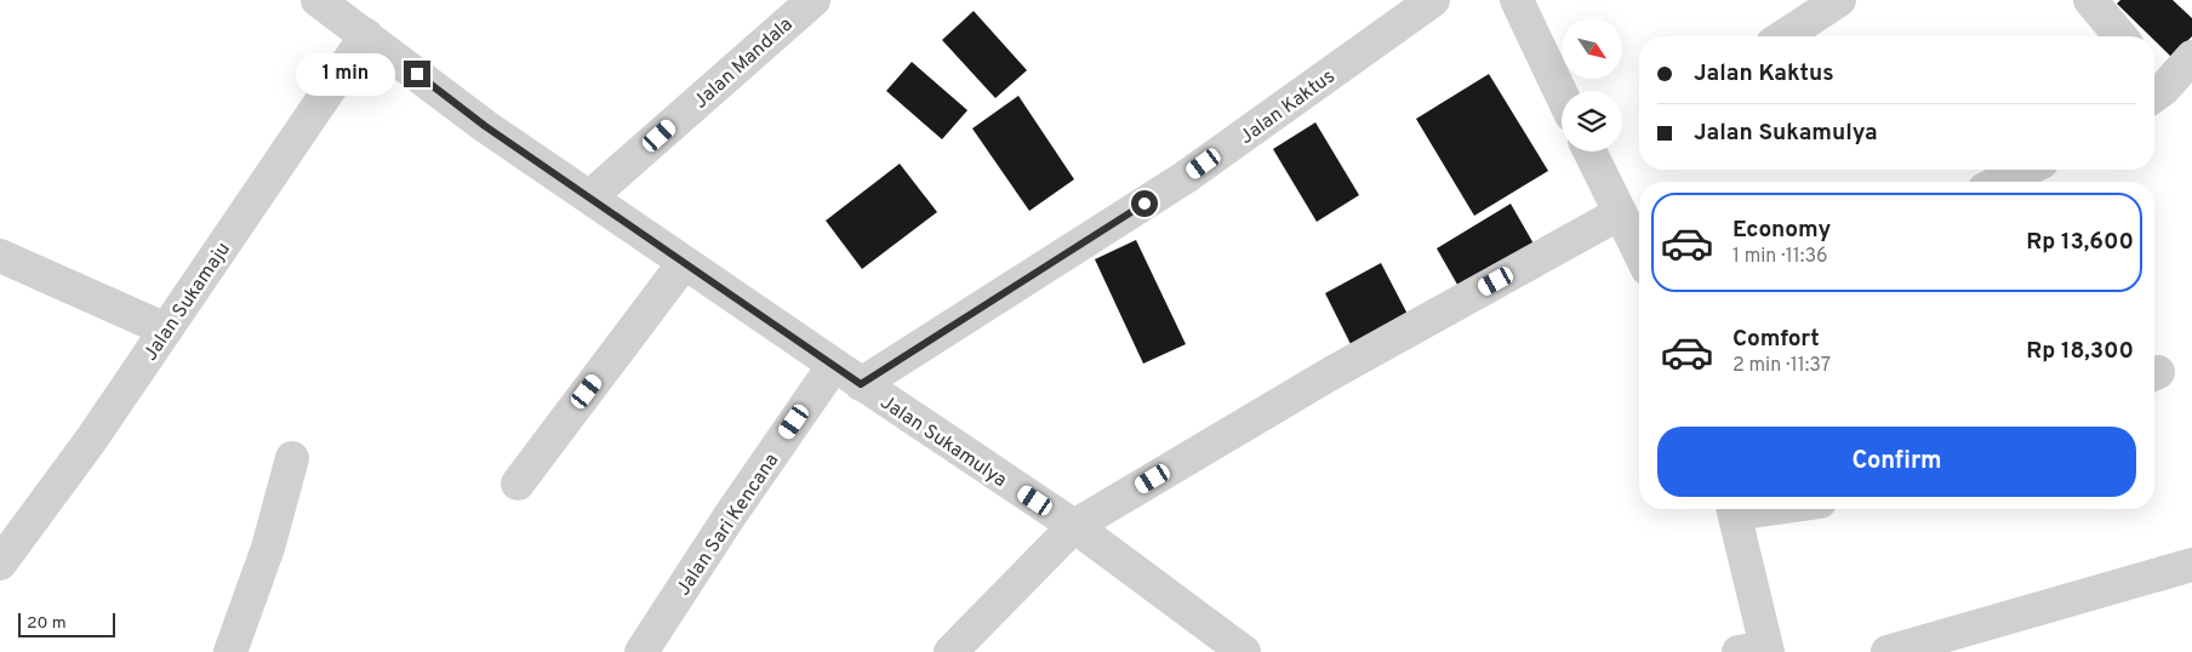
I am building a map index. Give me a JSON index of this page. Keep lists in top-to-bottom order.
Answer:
{
  "streets": {
    "street": [
      "Jalan Mandala",
      "Jalan Kaktus",
      "Jalan Sukamaju",
      "Jalan Sukamulya",
      "Jalan Sari Kencana"
    ]
  },
  "crossings": [
    ["Jalan Mandala", "Jalan Sukamulya"],
    ["Jalan Kaktus", "Jalan Sukamulya"],
    ["Jalan Sukamaju", "Jalan Sukamulya"],
    ["Jalan Sukamulya", "Jalan Sari Kencana"]
  ],
  "scale_bar": "20 m",
  "north": "bottom right",
  "page": {
    "banner": ["Jalan Kaktus", "Jalan Sukamulya"],
    "bubble": "1 min",
    "list": [
      {
        "name": "Economy",
        "note": "1 min · 11:36",
        "value": "Rp 13,600"
      },
      {
        "name": "Comfort",
        "note": "2 min · 11:37",
        "value": "Rp 18,300"
      }
    ],
    "buttons": "Confirm",
    "scale": "20 m"
  }
}
